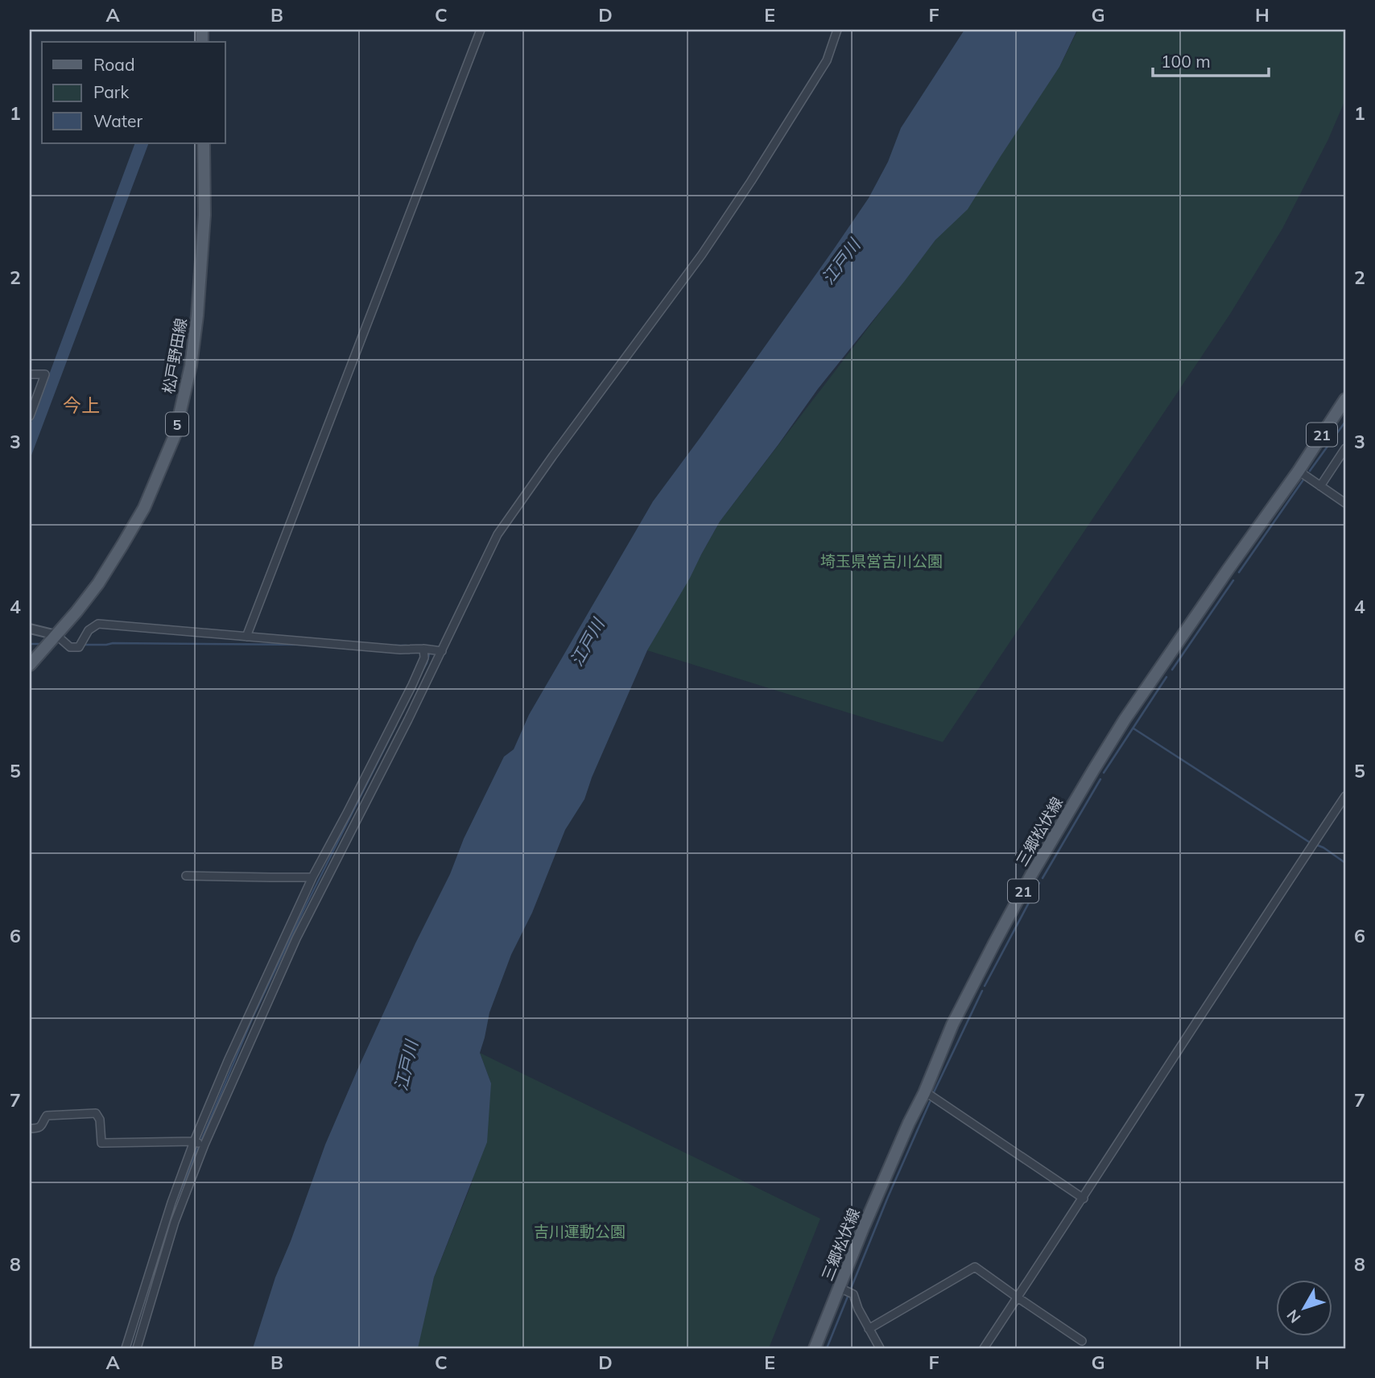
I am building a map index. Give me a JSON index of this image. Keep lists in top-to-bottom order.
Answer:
{
  "streets": {
    "main road": [
      "松戸野田線",
      "5",
      "21",
      "三郷松伏線"
    ]
  },
  "districts": ["今上"],
  "water": ["江戸川"],
  "parks": ["埼玉県営吉川公園", "吉川運動公園"],
  "legend": ["Road", "Park", "Water"],
  "scale_bar": "100 m",
  "north": "bottom left",
  "grid": {
    "columns": [
      "A",
      "B",
      "C",
      "D",
      "E",
      "F",
      "G",
      "H"
    ],
    "rows": [
      "1",
      "2",
      "3",
      "4",
      "5",
      "6",
      "7",
      "8"
    ]
  }
}
